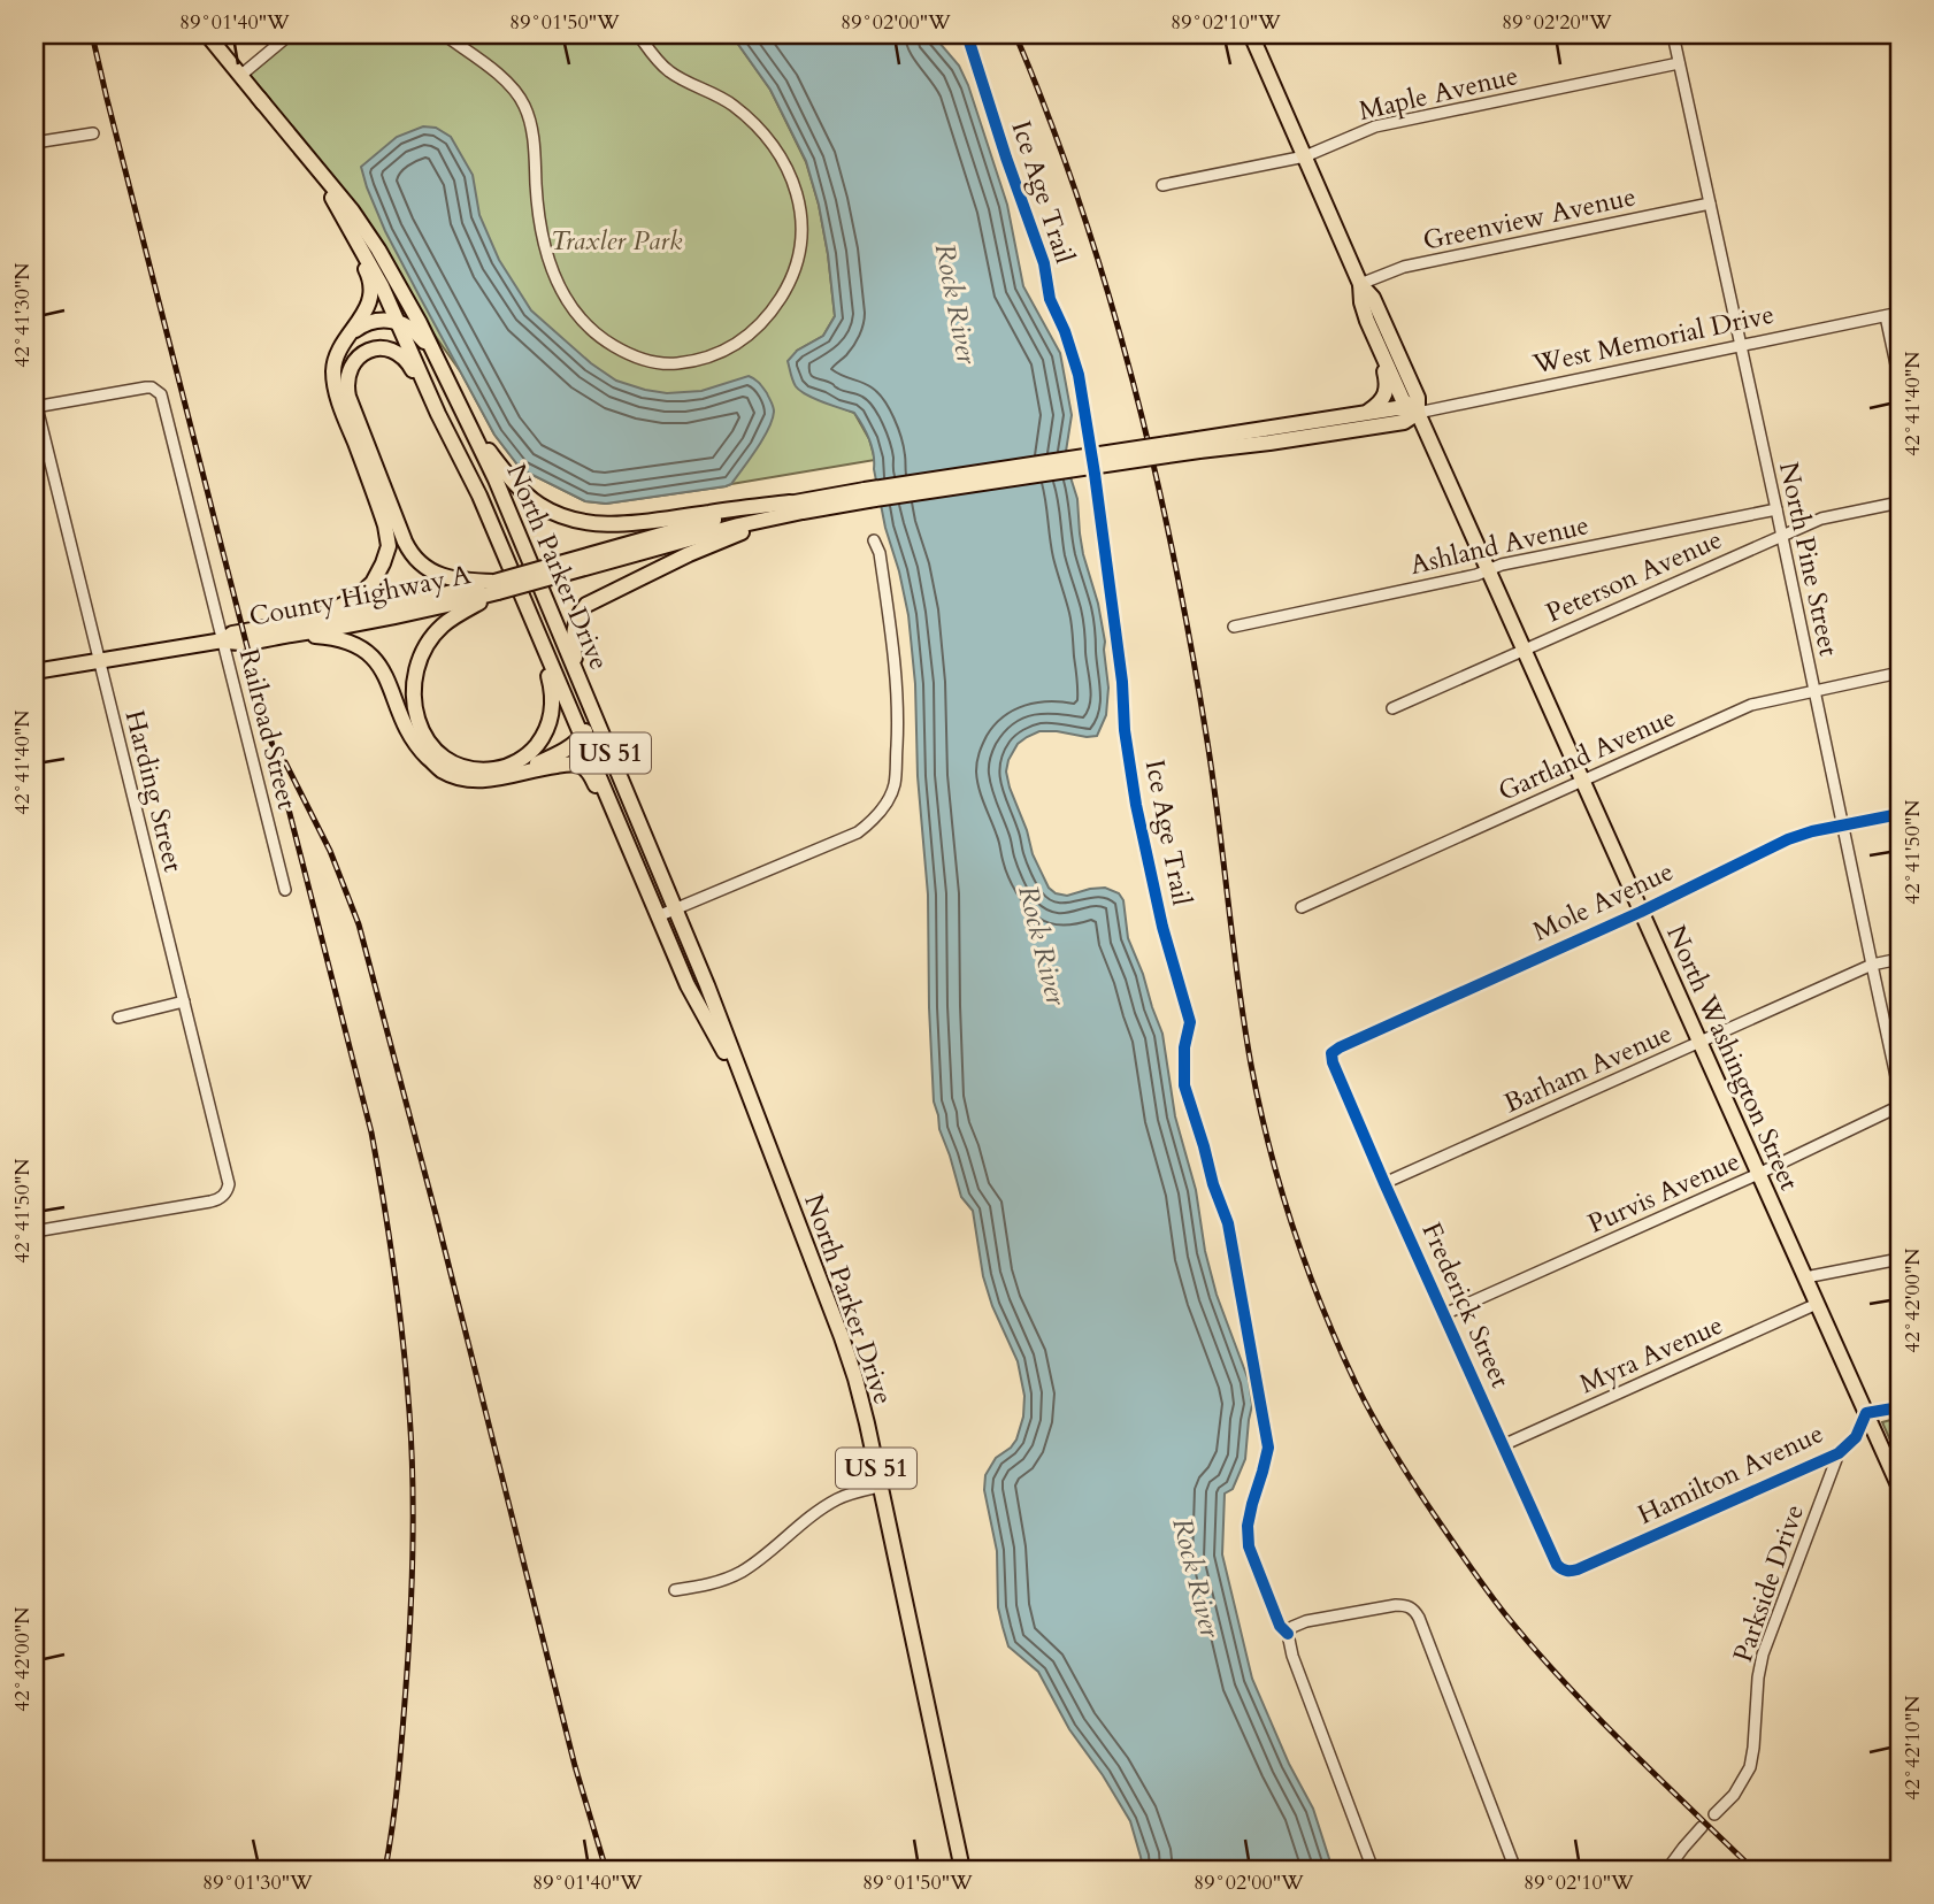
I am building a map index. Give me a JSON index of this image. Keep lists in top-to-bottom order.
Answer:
{
  "streets": {
    "main road": [
      "West Memorial Drive",
      "North Parker Drive",
      "County Highway A",
      "US 51",
      "North Washington Street"
    ],
    "street": [
      "Maple Avenue",
      "Greenview Avenue",
      "Ashland Avenue",
      "North Pine Street",
      "Peterson Avenue",
      "Railroad Street",
      "Gartland Avenue",
      "Harding Street",
      "Mole Avenue",
      "Barham Avenue",
      "Purvis Avenue",
      "Frederick Street",
      "Myra Avenue",
      "Hamilton Avenue",
      "Parkside Drive"
    ],
    "cycle path": ["Ice Age Trail"]
  },
  "crossings": [
    ["Maple Avenue", "North Pine Street"],
    ["Maple Avenue", "North Washington Street"],
    ["Greenview Avenue", "North Pine Street"],
    ["Greenview Avenue", "North Washington Street"],
    ["West Memorial Drive", "North Pine Street"],
    ["West Memorial Drive", "County Highway A"],
    ["West Memorial Drive", "North Washington Street"],
    ["Ashland Avenue", "North Pine Street"],
    ["Ashland Avenue", "North Washington Street"],
    ["North Pine Street", "Peterson Avenue"],
    ["North Pine Street", "Gartland Avenue"],
    ["North Pine Street", "Mole Avenue"],
    ["North Pine Street", "Barham Avenue"],
    ["Peterson Avenue", "North Washington Street"],
    ["County Highway A", "Railroad Street"],
    ["Railroad Street", "Harding Street"],
    ["Gartland Avenue", "North Washington Street"],
    ["Mole Avenue", "North Washington Street"],
    ["Mole Avenue", "Frederick Street"],
    ["North Washington Street", "Barham Avenue"],
    ["North Washington Street", "Purvis Avenue"],
    ["North Washington Street", "Myra Avenue"],
    ["North Washington Street", "Hamilton Avenue"],
    ["Barham Avenue", "Frederick Street"],
    ["Purvis Avenue", "Frederick Street"],
    ["Frederick Street", "Myra Avenue"],
    ["Frederick Street", "Hamilton Avenue"],
    ["Hamilton Avenue", "Parkside Drive"]
  ],
  "water": ["Rock River"],
  "parks": ["Traxler Park"],
  "coordinates": [
    "89°01'40\"W",
    "89°01'50\"W",
    "89°02'00\"W",
    "89°02'10\"W",
    "89°02'20\"W",
    "42°41'30\"N",
    "42°41'40\"N",
    "42°41'50\"N",
    "42°42'00\"N",
    "42°42'10\"N",
    "89°01'30\"W"
  ]
}
